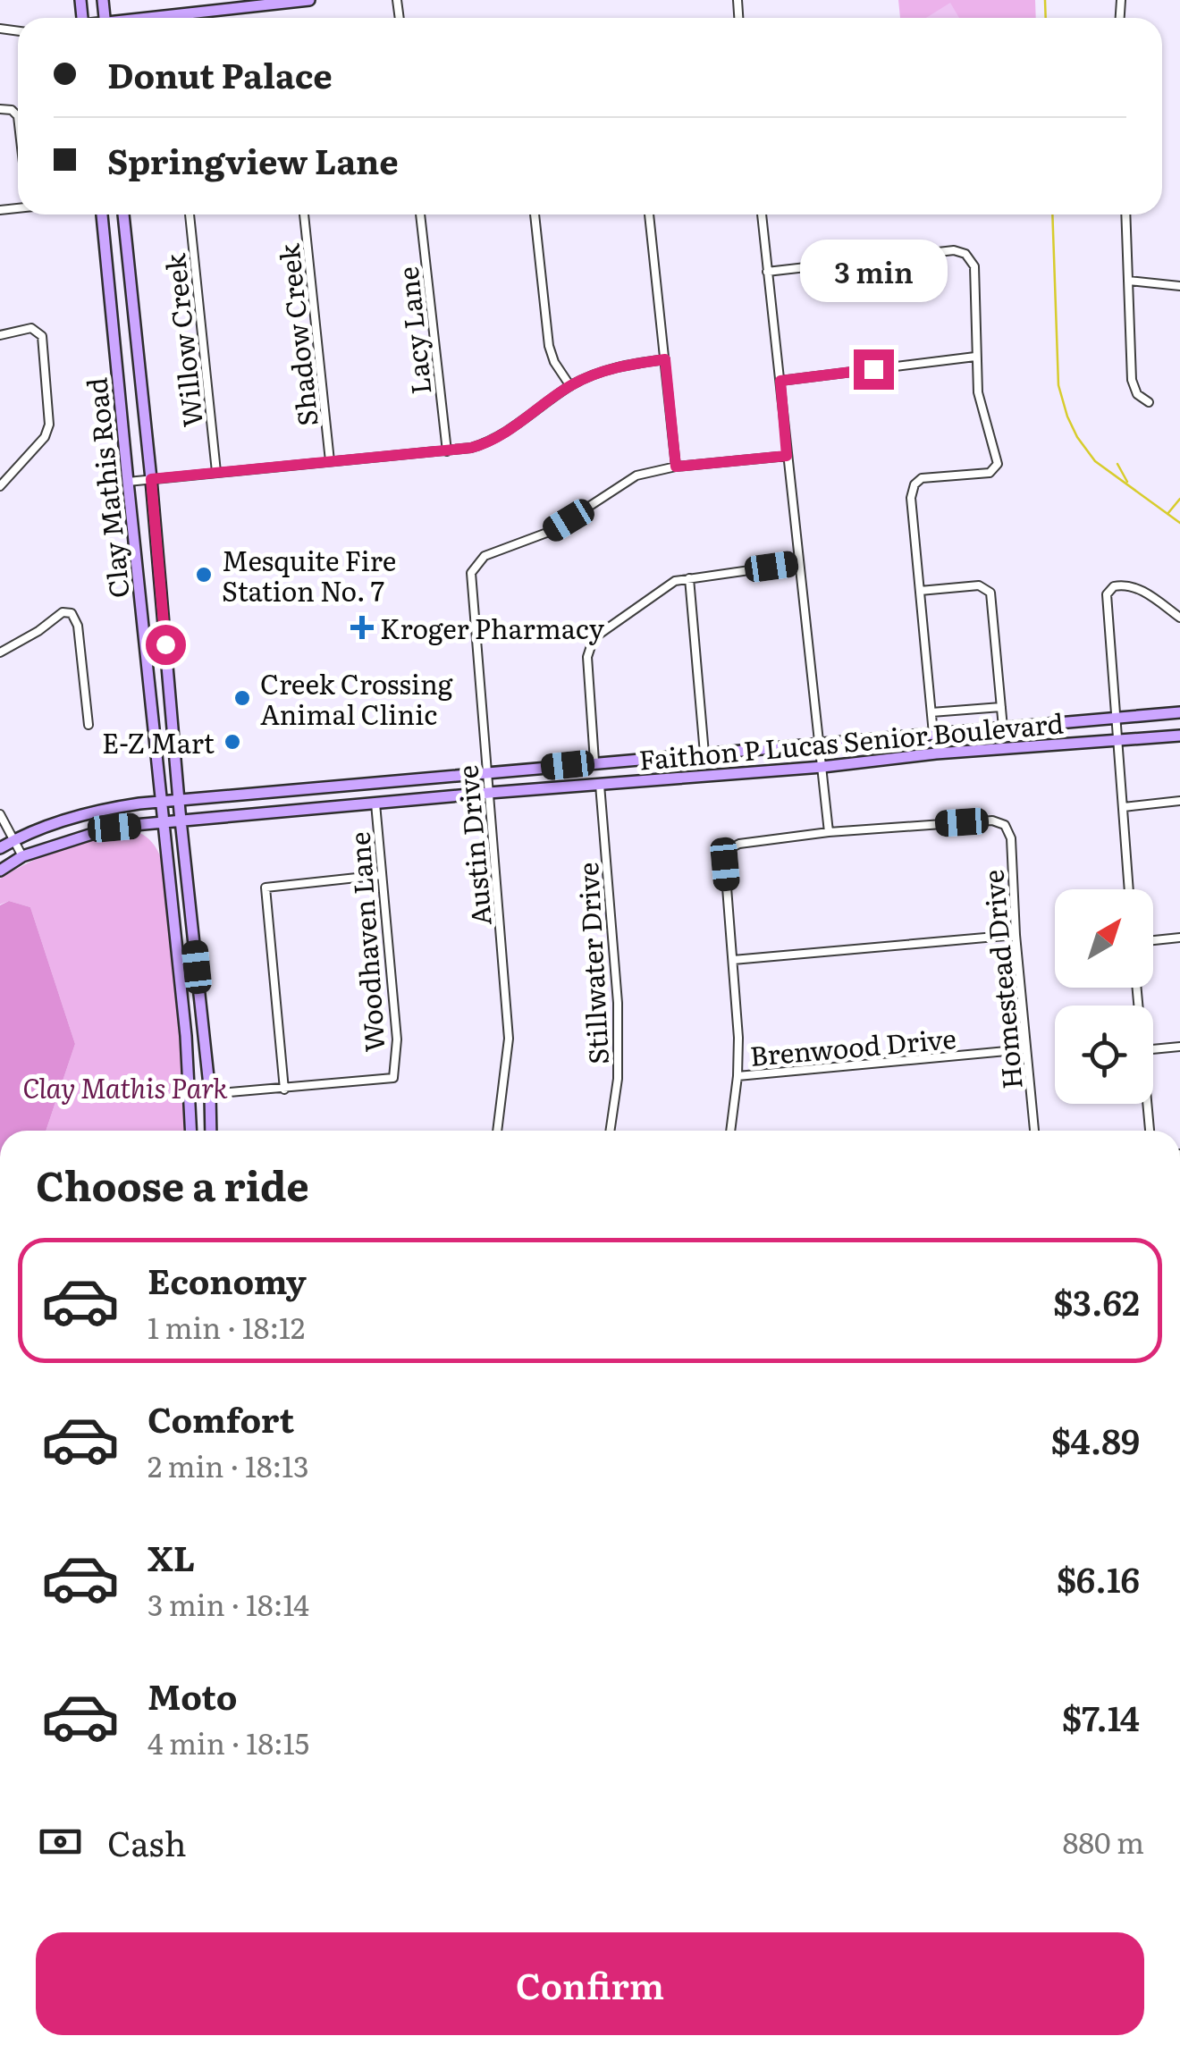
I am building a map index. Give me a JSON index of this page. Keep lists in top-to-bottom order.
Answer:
{
  "streets": {
    "main road": ["Clay Mathis Road", "Faithon P Lucas Senior Boulevard"],
    "street": [
      "Lacy Lane",
      "Shadow Creek",
      "Willow Creek",
      "Austin Drive",
      "Woodhaven Lane",
      "Stillwater Drive",
      "Homestead Drive",
      "Brenwood Drive"
    ]
  },
  "crossings": [
    ["Clay Mathis Road", "Faithon P Lucas Senior Boulevard"],
    ["Faithon P Lucas Senior Boulevard", "Austin Drive"],
    ["Faithon P Lucas Senior Boulevard", "Woodhaven Lane"],
    ["Faithon P Lucas Senior Boulevard", "Stillwater Drive"],
    ["Homestead Drive", "Brenwood Drive"]
  ],
  "parks": ["Clay Mathis Park"],
  "places": {
    "other": ["Mesquite Fire Station No. 7", "Creek Crossing Animal Clinic", "E-Z Mart"],
    "health": ["Kroger Pharmacy"]
  },
  "north": "top right",
  "page": {
    "banner": ["Donut Palace", "Springview Lane"],
    "bubble": "3 min",
    "heading": "Choose a ride",
    "list": [
      {
        "name": "Economy",
        "note": "1 min · 18:12",
        "value": "$3.62"
      },
      {
        "name": "Comfort",
        "note": "2 min · 18:13",
        "value": "$4.89"
      },
      {
        "name": "XL",
        "note": "3 min · 18:14",
        "value": "$6.16"
      },
      {
        "name": "Moto",
        "note": "4 min · 18:15",
        "value": "$7.14"
      }
    ],
    "pay": ["Cash", "880 m"],
    "buttons": "Confirm"
  }
}
